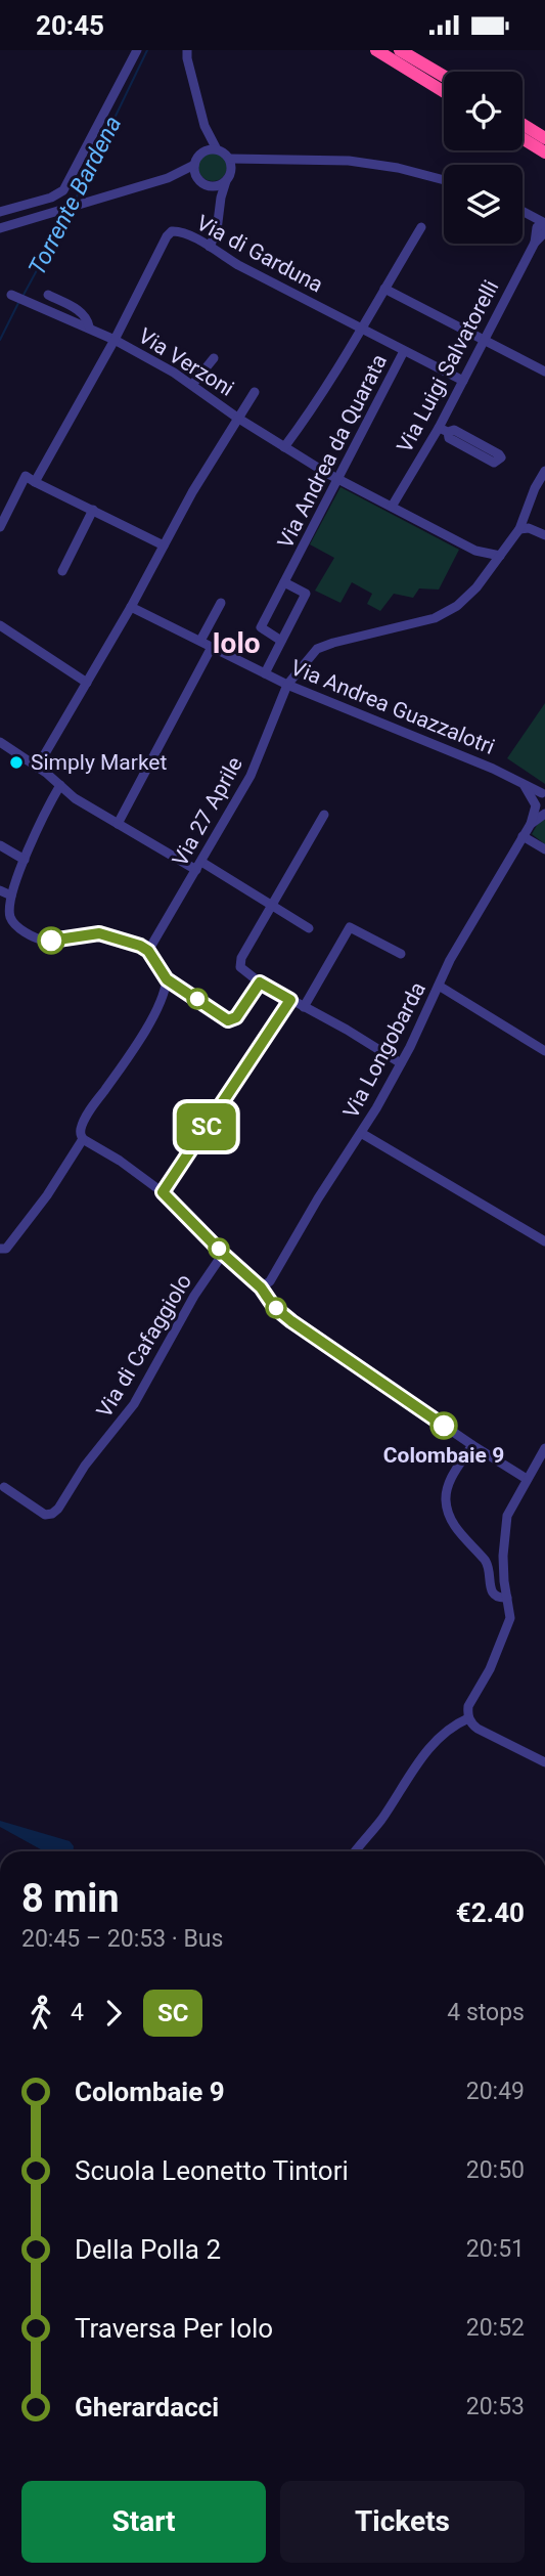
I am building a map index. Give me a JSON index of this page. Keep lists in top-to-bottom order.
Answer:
{
  "streets": {
    "street": [
      "Via di Garduna",
      "Via Verzoni",
      "Via Luigi Salvatorelli",
      "Via Andrea da Quarata",
      "Via Andrea Guazzalotri",
      "Via 27 Aprile",
      "Via Longobarda",
      "Via di Cafaggiolo"
    ]
  },
  "crossings": [
    ["Via di Garduna", "Via Verzoni"],
    ["Via di Garduna", "Via Andrea da Quarata"],
    ["Via Verzoni", "Via Luigi Salvatorelli"],
    ["Via Verzoni", "Via Andrea da Quarata"],
    ["Via Verzoni", "Via 27 Aprile"],
    ["Via Luigi Salvatorelli", "Via Andrea da Quarata"],
    ["Via Andrea Guazzalotri", "Via 27 Aprile"],
    ["Via Andrea Guazzalotri", "Via Longobarda"]
  ],
  "districts": ["Iolo"],
  "water": ["Torrente Bardena"],
  "places": ["Simply Market", "Colombaie 9"],
  "lines": ["bus line SC"],
  "page": {
    "status": "20:45",
    "on_map": "SC",
    "heading": ["8 min", "20:45 – 20:53 · Bus", "€2.40"],
    "legs": ["4", "SC", "4 stops"],
    "list": [
      {
        "name": "Colombaie 9",
        "value": "20:49"
      },
      {
        "name": "Scuola Leonetto Tintori",
        "value": "20:50"
      },
      {
        "name": "Della Polla 2",
        "value": "20:51"
      },
      {
        "name": "Traversa Per Iolo",
        "value": "20:52"
      },
      {
        "name": "Gherardacci",
        "value": "20:53"
      }
    ],
    "buttons": ["Start", "Tickets"]
  }
}
